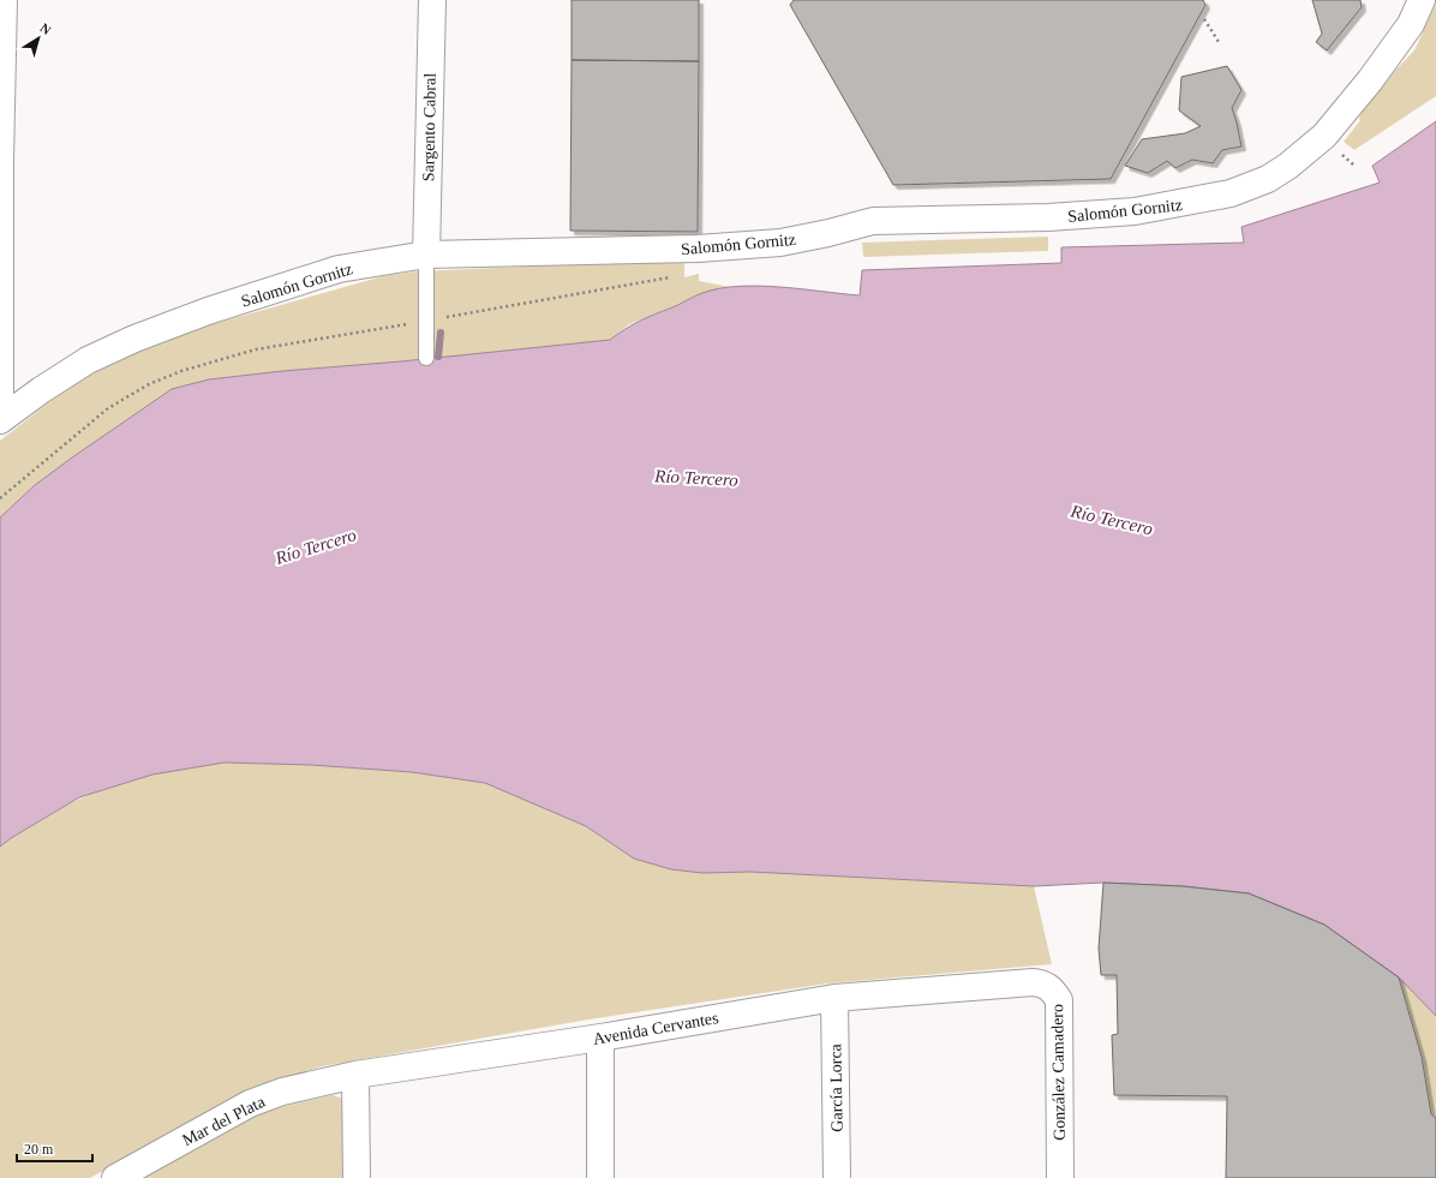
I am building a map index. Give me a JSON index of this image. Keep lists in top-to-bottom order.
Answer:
{
  "streets": {
    "street": [
      "Sargento Cabral",
      "Salomón Gornitz",
      "Avenida Cervantes",
      "González Camadero",
      "García Lorca",
      "Mar del Plata"
    ]
  },
  "crossings": [
    ["Sargento Cabral", "Salomón Gornitz"],
    ["Avenida Cervantes", "González Camadero"],
    ["Avenida Cervantes", "García Lorca"],
    ["Avenida Cervantes", "Mar del Plata"]
  ],
  "water": ["Río Tercero"],
  "scale_bar": "20 m",
  "north": "top right"
}
